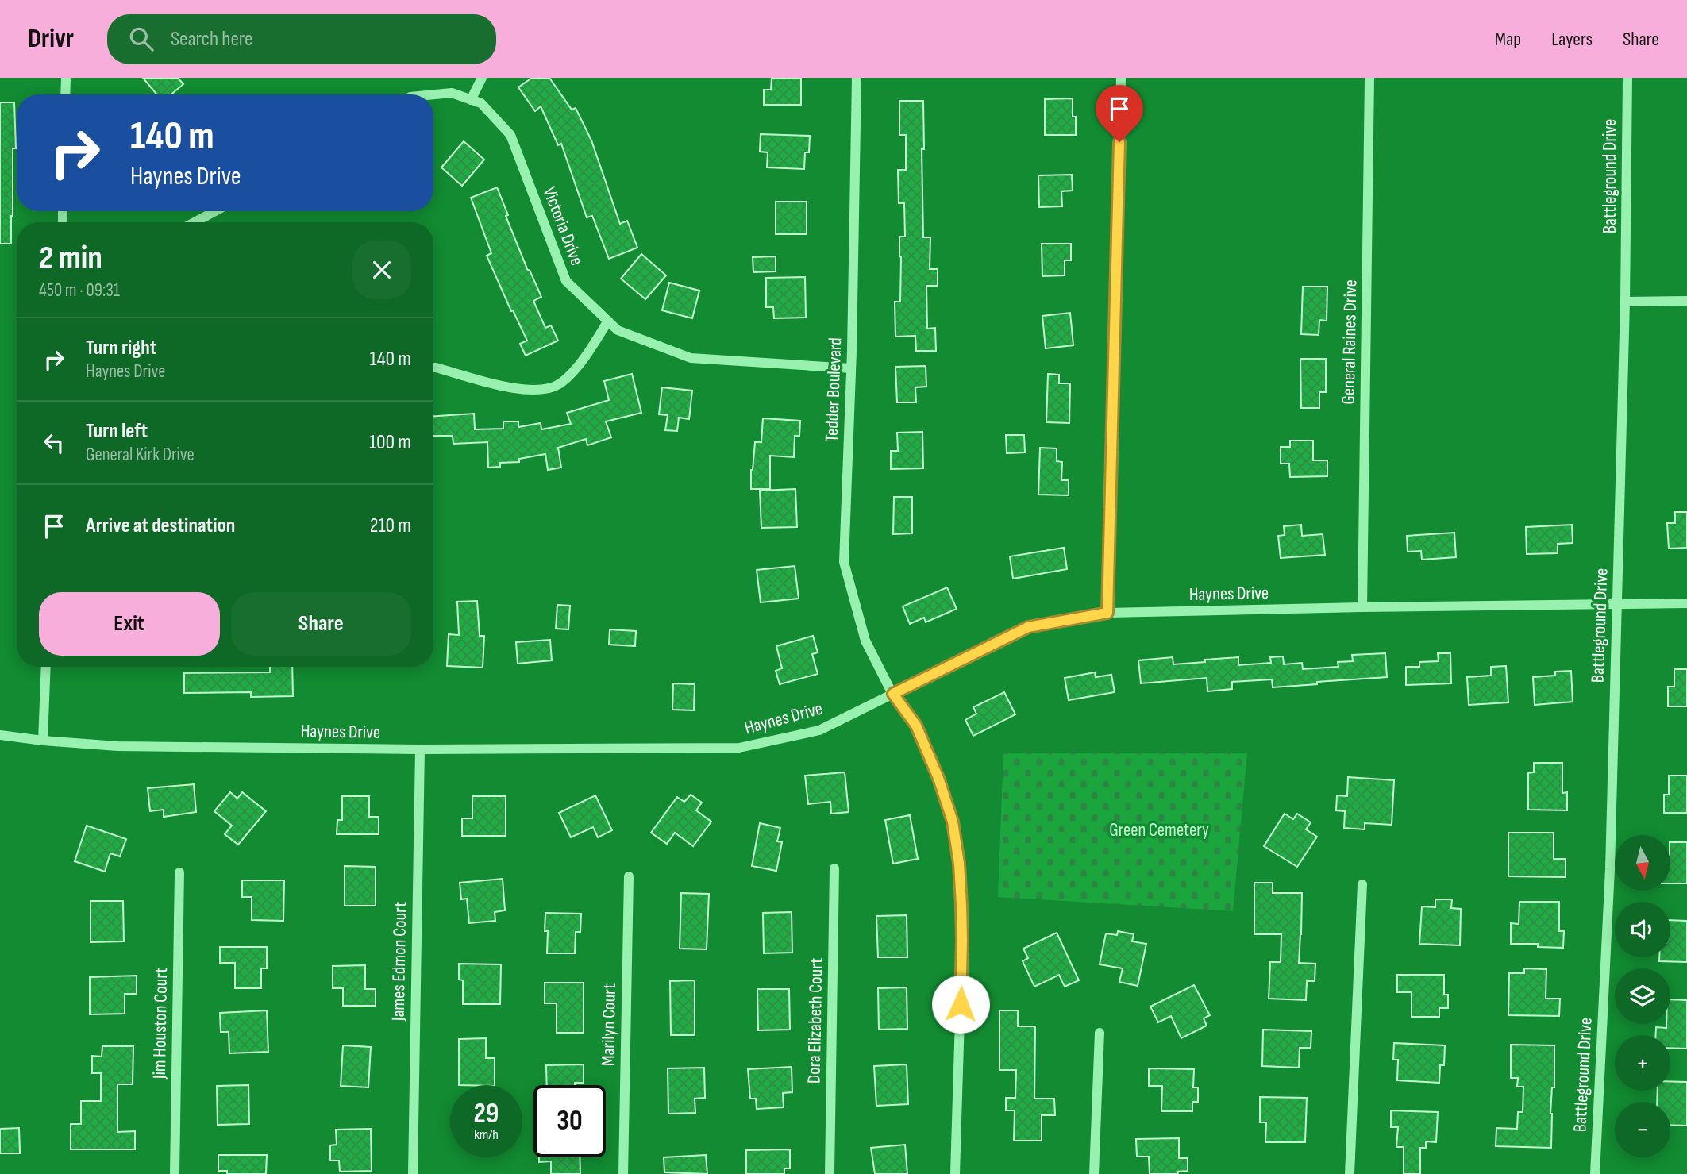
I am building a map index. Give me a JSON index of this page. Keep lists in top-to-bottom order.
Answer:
{
  "streets": {
    "street": [
      "Battleground Drive",
      "Victoria Drive",
      "General Raines Drive",
      "Tedder Boulevard",
      "Haynes Drive",
      "James Edmon Court",
      "Dora Elizabeth Court",
      "Jim Houston Court",
      "Marilyn Court"
    ]
  },
  "crossings": [
    ["Battleground Drive", "Haynes Drive"],
    ["Victoria Drive", "Tedder Boulevard"],
    ["General Raines Drive", "Haynes Drive"],
    ["Tedder Boulevard", "Haynes Drive"],
    ["Haynes Drive", "James Edmon Court"]
  ],
  "parks": ["Green Cemetery"],
  "north": "bottom",
  "page": {
    "header": "Drivr",
    "search": "Search here",
    "nav": ["Map", "Layers", "Share"],
    "turn": ["140 m", "Haynes Drive"],
    "heading": ["2 min", "450 m · 09:31"],
    "list": [
      {
        "name": "Turn right",
        "note": "Haynes Drive",
        "value": "140 m"
      },
      {
        "name": "Turn left",
        "note": "General Kirk Drive",
        "value": "100 m"
      },
      {
        "name": "Arrive at destination",
        "value": "210 m"
      }
    ],
    "buttons": ["Exit", "Share"],
    "map_buttons": ["+", "−"],
    "speed": "29 km/h",
    "limit": "30"
  }
}
